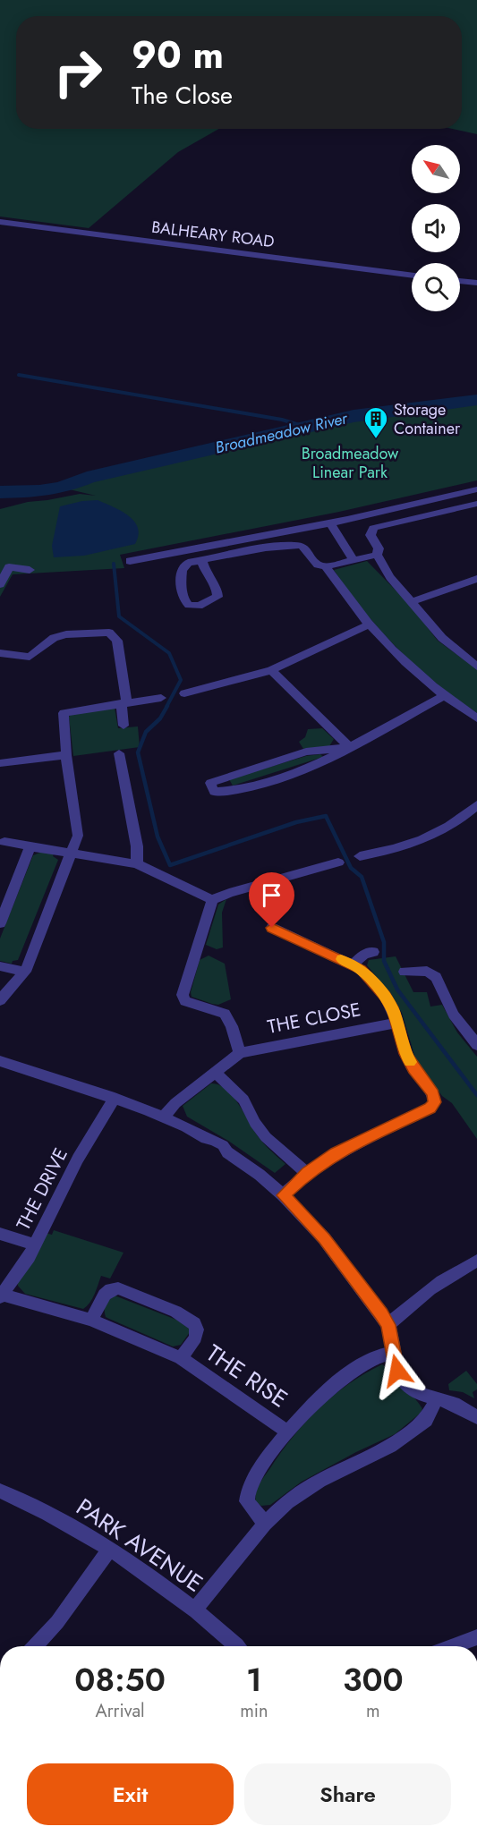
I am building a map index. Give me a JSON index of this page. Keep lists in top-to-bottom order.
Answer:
{
  "streets": {
    "street": [
      "BALHEARY ROAD",
      "THE CLOSE",
      "THE DRIVE",
      "THE RISE",
      "PARK AVENUE"
    ]
  },
  "crossings": [
    ["THE DRIVE", "THE RISE"]
  ],
  "water": ["Broadmeadow River"],
  "parks": ["Broadmeadow Linear Park"],
  "places": {
    "building": ["Storage Container"]
  },
  "north": "top left",
  "page": {
    "turn": ["90 m", "The Close"],
    "eta": [
      "08:50",
      "Arrival",
      "1",
      "min",
      "300",
      "m"
    ],
    "buttons": ["Exit", "Share"]
  }
}
